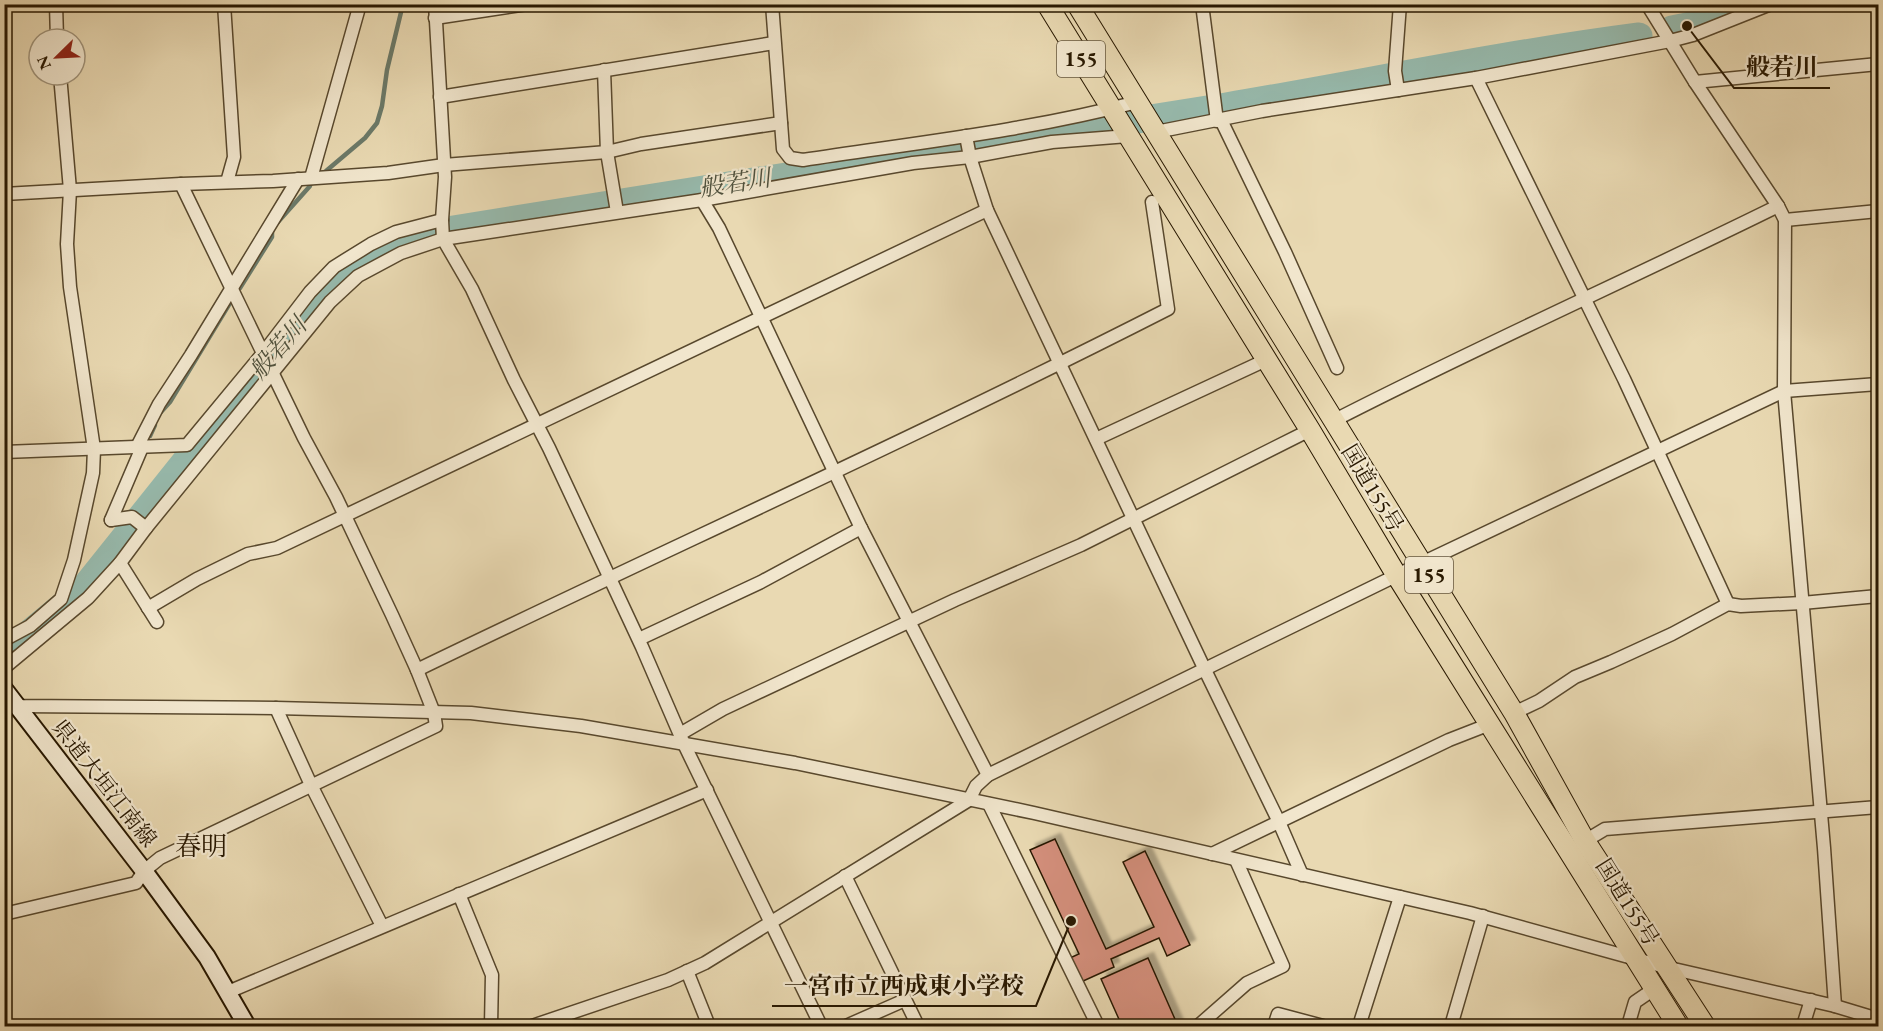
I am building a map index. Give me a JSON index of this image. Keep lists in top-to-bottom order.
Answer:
{
  "streets": {
    "highway": ["155", "国道155号"],
    "main road": ["県道大垣江南線"]
  },
  "districts": ["春明"],
  "water": ["般若川"],
  "places": ["般若川", "一宮市立西成東小学校"],
  "north": "bottom left"
}
